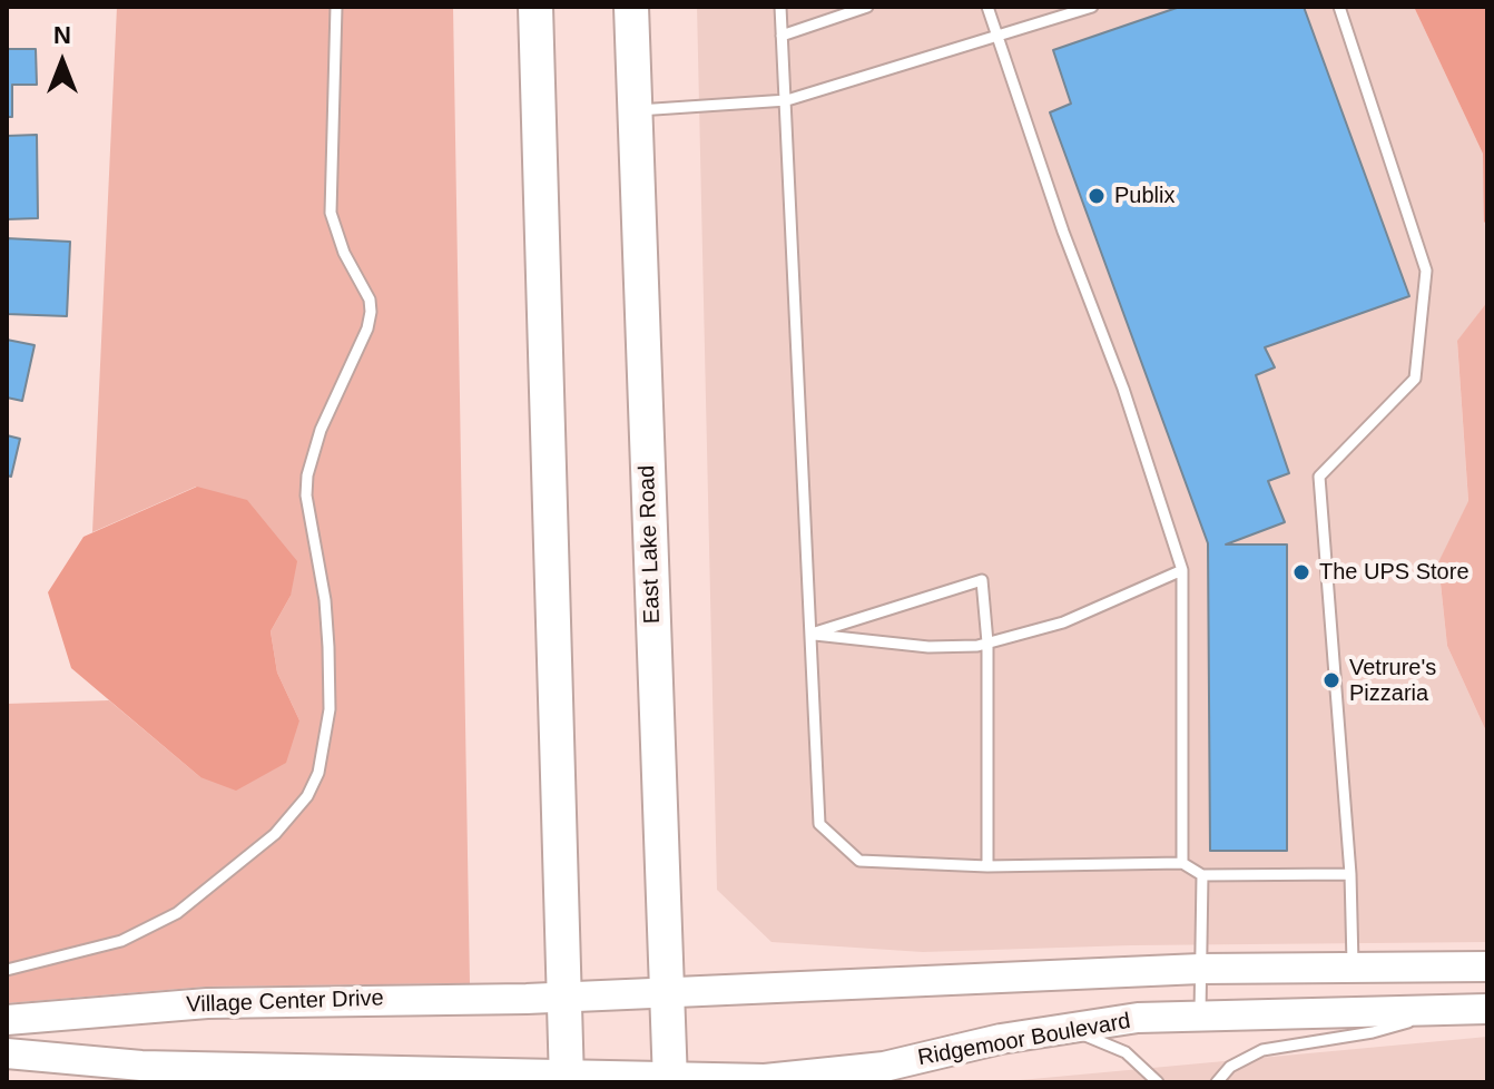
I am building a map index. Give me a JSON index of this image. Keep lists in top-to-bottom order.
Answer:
{
  "streets": {
    "main road": ["East Lake Road"],
    "street": ["Village Center Drive", "Ridgemoor Boulevard"]
  },
  "crossings": [
    ["East Lake Road", "Village Center Drive"],
    ["East Lake Road", "Ridgemoor Boulevard"]
  ],
  "places": ["Publix", "The UPS Store", "Vetrure's Pizzaria"],
  "north": "top"
}
